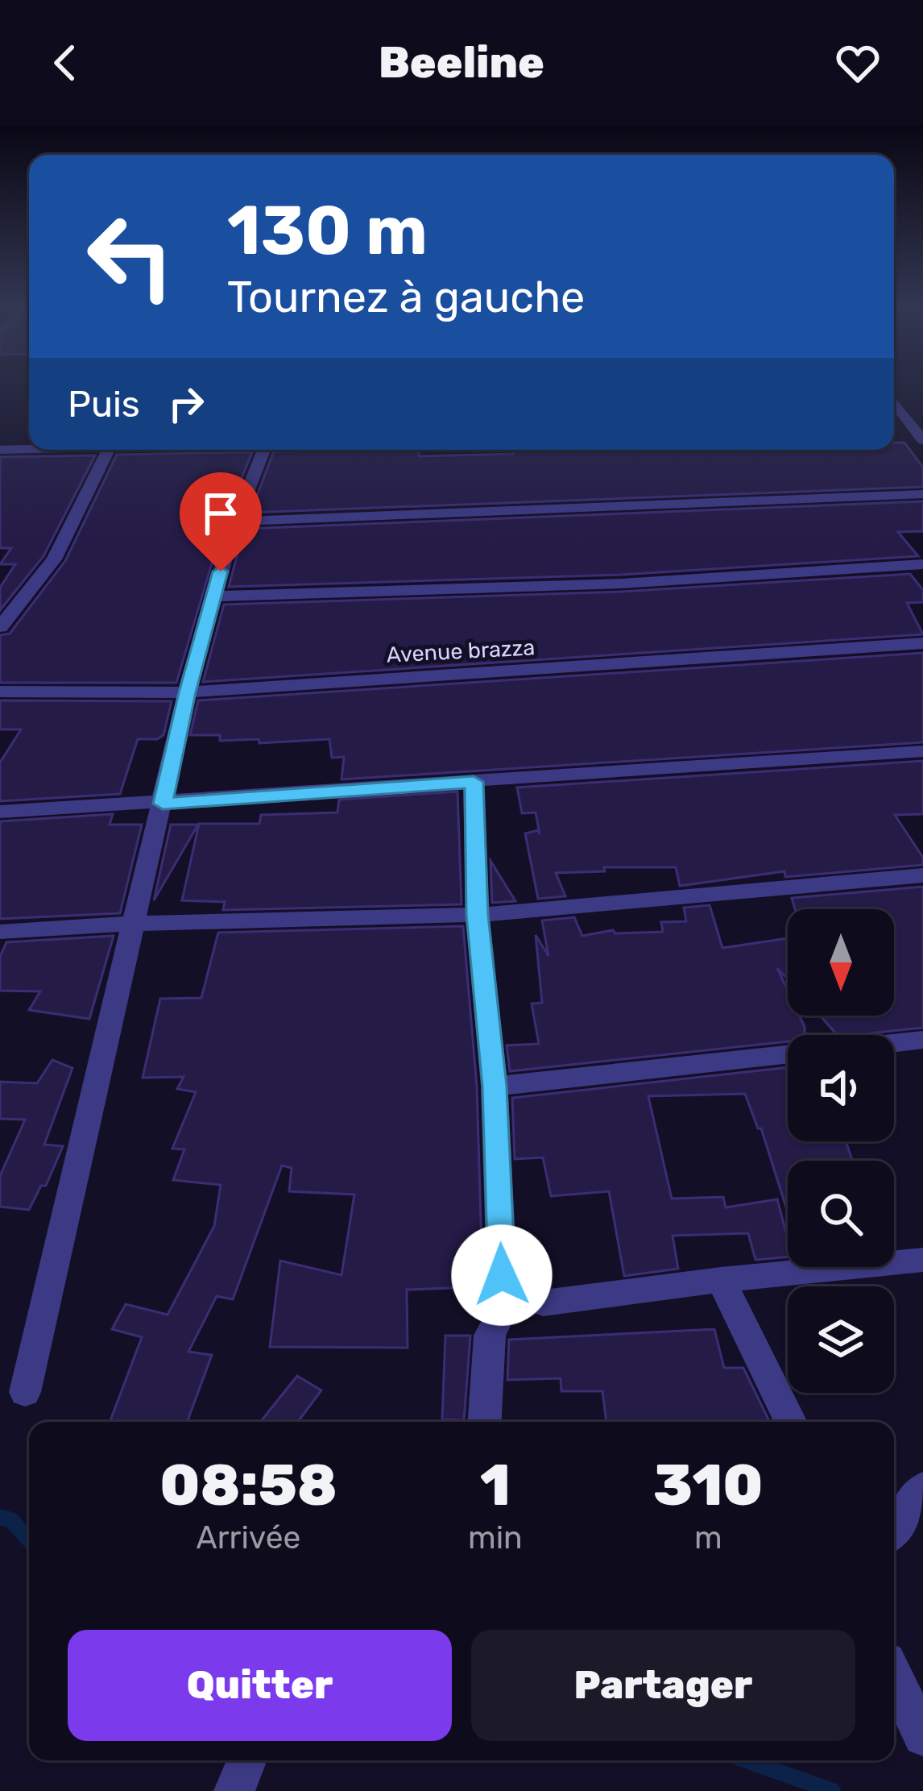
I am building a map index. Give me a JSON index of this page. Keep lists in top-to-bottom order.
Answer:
{
  "streets": {
    "street": ["Avenue brazza"]
  },
  "north": "bottom",
  "page": {
    "header": "Beeline",
    "turn": ["130 m", "Tournez à gauche"],
    "then": "Puis",
    "eta": [
      "08:58",
      "Arrivée",
      "1",
      "min",
      "310",
      "m"
    ],
    "buttons": ["Quitter", "Partager"]
  }
}
